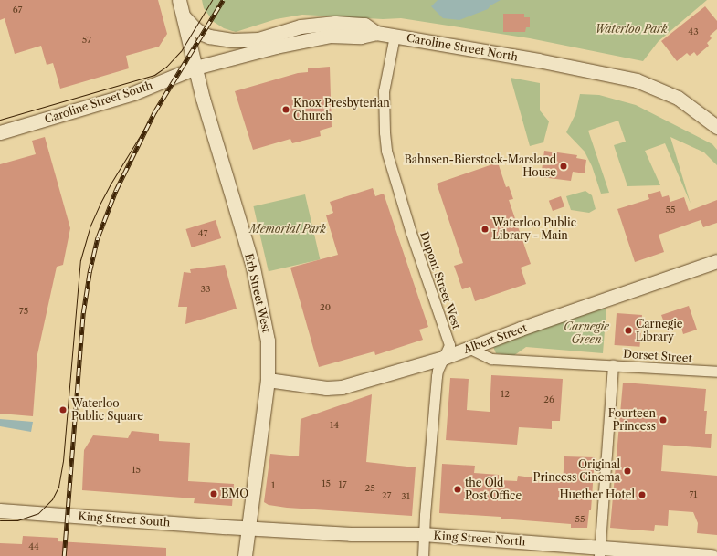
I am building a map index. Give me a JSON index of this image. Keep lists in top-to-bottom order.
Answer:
{
  "streets": {
    "main road": [
      "Caroline Street North",
      "Caroline Street South",
      "Erb Street West",
      "Albert Street",
      "King Street South",
      "King Street North"
    ],
    "street": ["Dupont Street West", "Dorset Street"]
  },
  "crossings": [
    ["Caroline Street North", "Caroline Street South"],
    ["Caroline Street North", "Dupont Street West"],
    ["Caroline Street North", "Erb Street West"],
    ["Caroline Street South", "Erb Street West"],
    ["Dupont Street West", "Albert Street"],
    ["Dupont Street West", "King Street North"],
    ["Erb Street West", "Albert Street"],
    ["Erb Street West", "King Street South"],
    ["Erb Street West", "King Street North"],
    ["Albert Street", "Dorset Street"],
    ["King Street South", "King Street North"]
  ],
  "parks": ["Waterloo Park", "Memorial Park", "Carnegie Green"],
  "places": [
    "Knox Presbyterian Church",
    "Bahnsen-Bierstock-Marsland House",
    "Waterloo Public Library - Main",
    "Carnegie Library",
    "Waterloo Public Square",
    "Fourteen Princess",
    "Original Princess Cinema",
    "the Old Post Office",
    "BMO",
    "Huether Hotel"
  ],
  "house_numbers": [
    "67",
    "43",
    "57",
    "55",
    "47",
    "33",
    "20",
    "75",
    "12",
    "26",
    "14",
    "15",
    "15",
    "17",
    "1",
    "25",
    "71",
    "27",
    "31",
    "55",
    "44"
  ]
}
